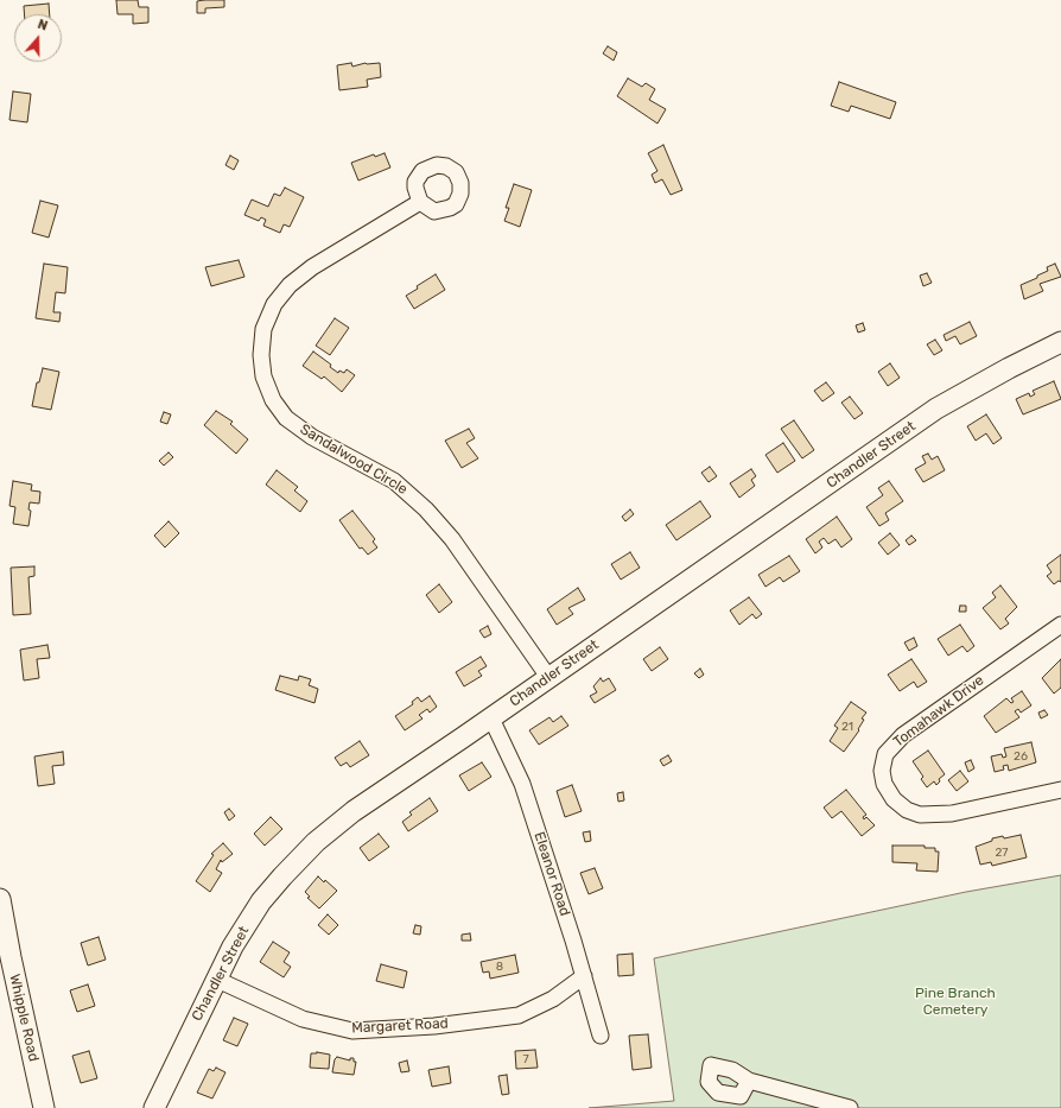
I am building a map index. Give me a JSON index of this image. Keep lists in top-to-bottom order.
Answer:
{
  "streets": {
    "main road": ["Chandler Street", "Whipple Road"],
    "street": [
      "Sandalwood Circle",
      "Tomahawk Drive",
      "Eleanor Road",
      "Margaret Road"
    ]
  },
  "crossings": [
    ["Chandler Street", "Sandalwood Circle"],
    ["Chandler Street", "Eleanor Road"],
    ["Chandler Street", "Margaret Road"],
    ["Eleanor Road", "Margaret Road"]
  ],
  "parks": ["Pine Branch Cemetery"],
  "house_numbers": [
    "21",
    "26",
    "27",
    "8",
    "7"
  ],
  "north": "top"
}
